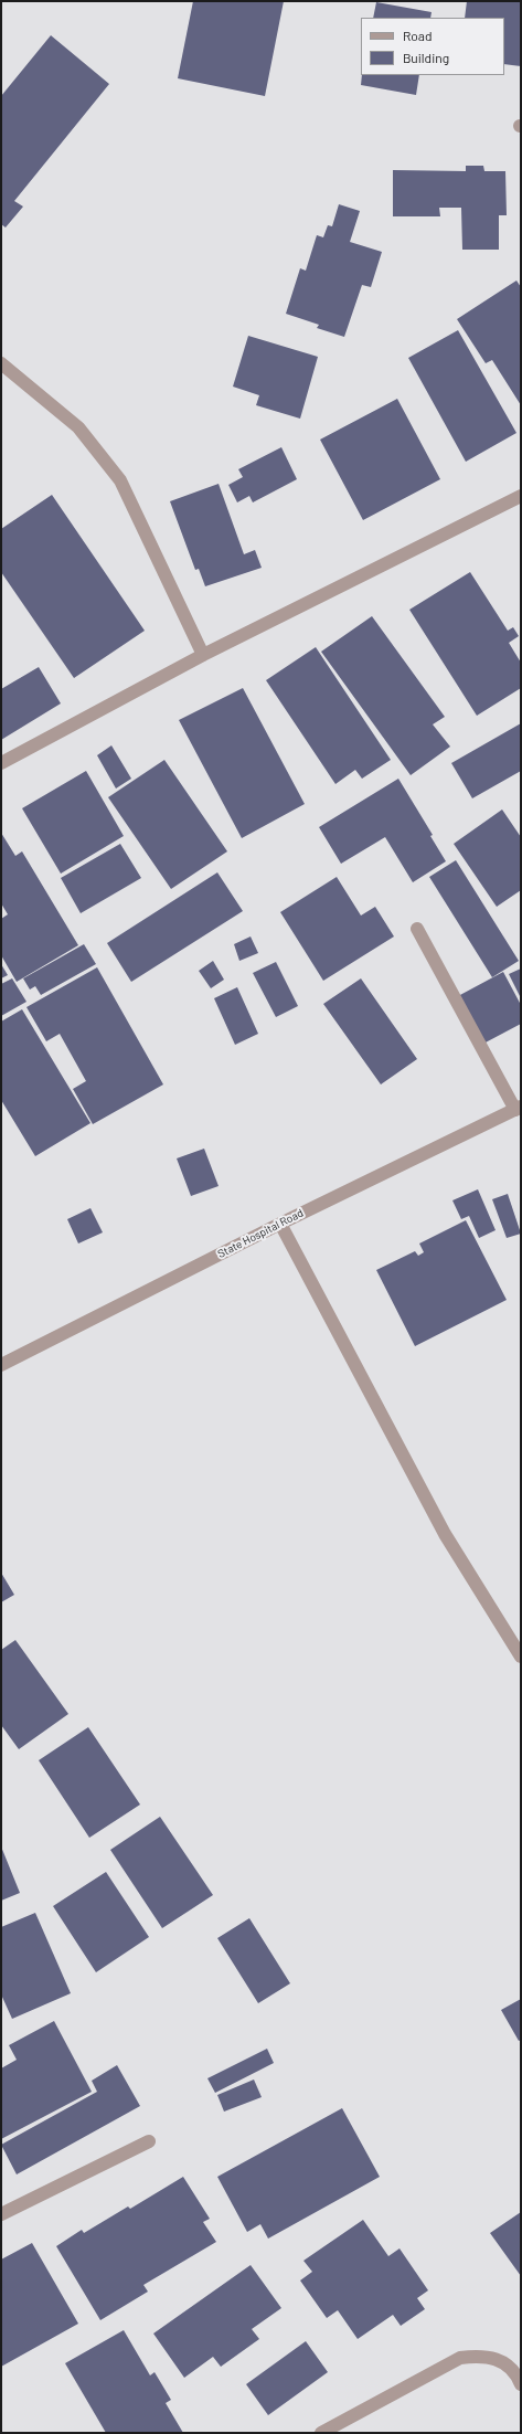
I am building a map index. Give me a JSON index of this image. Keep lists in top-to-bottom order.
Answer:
{
  "streets": {
    "street": ["State Hospital Road"]
  },
  "legend": ["Road", "Building"]
}
